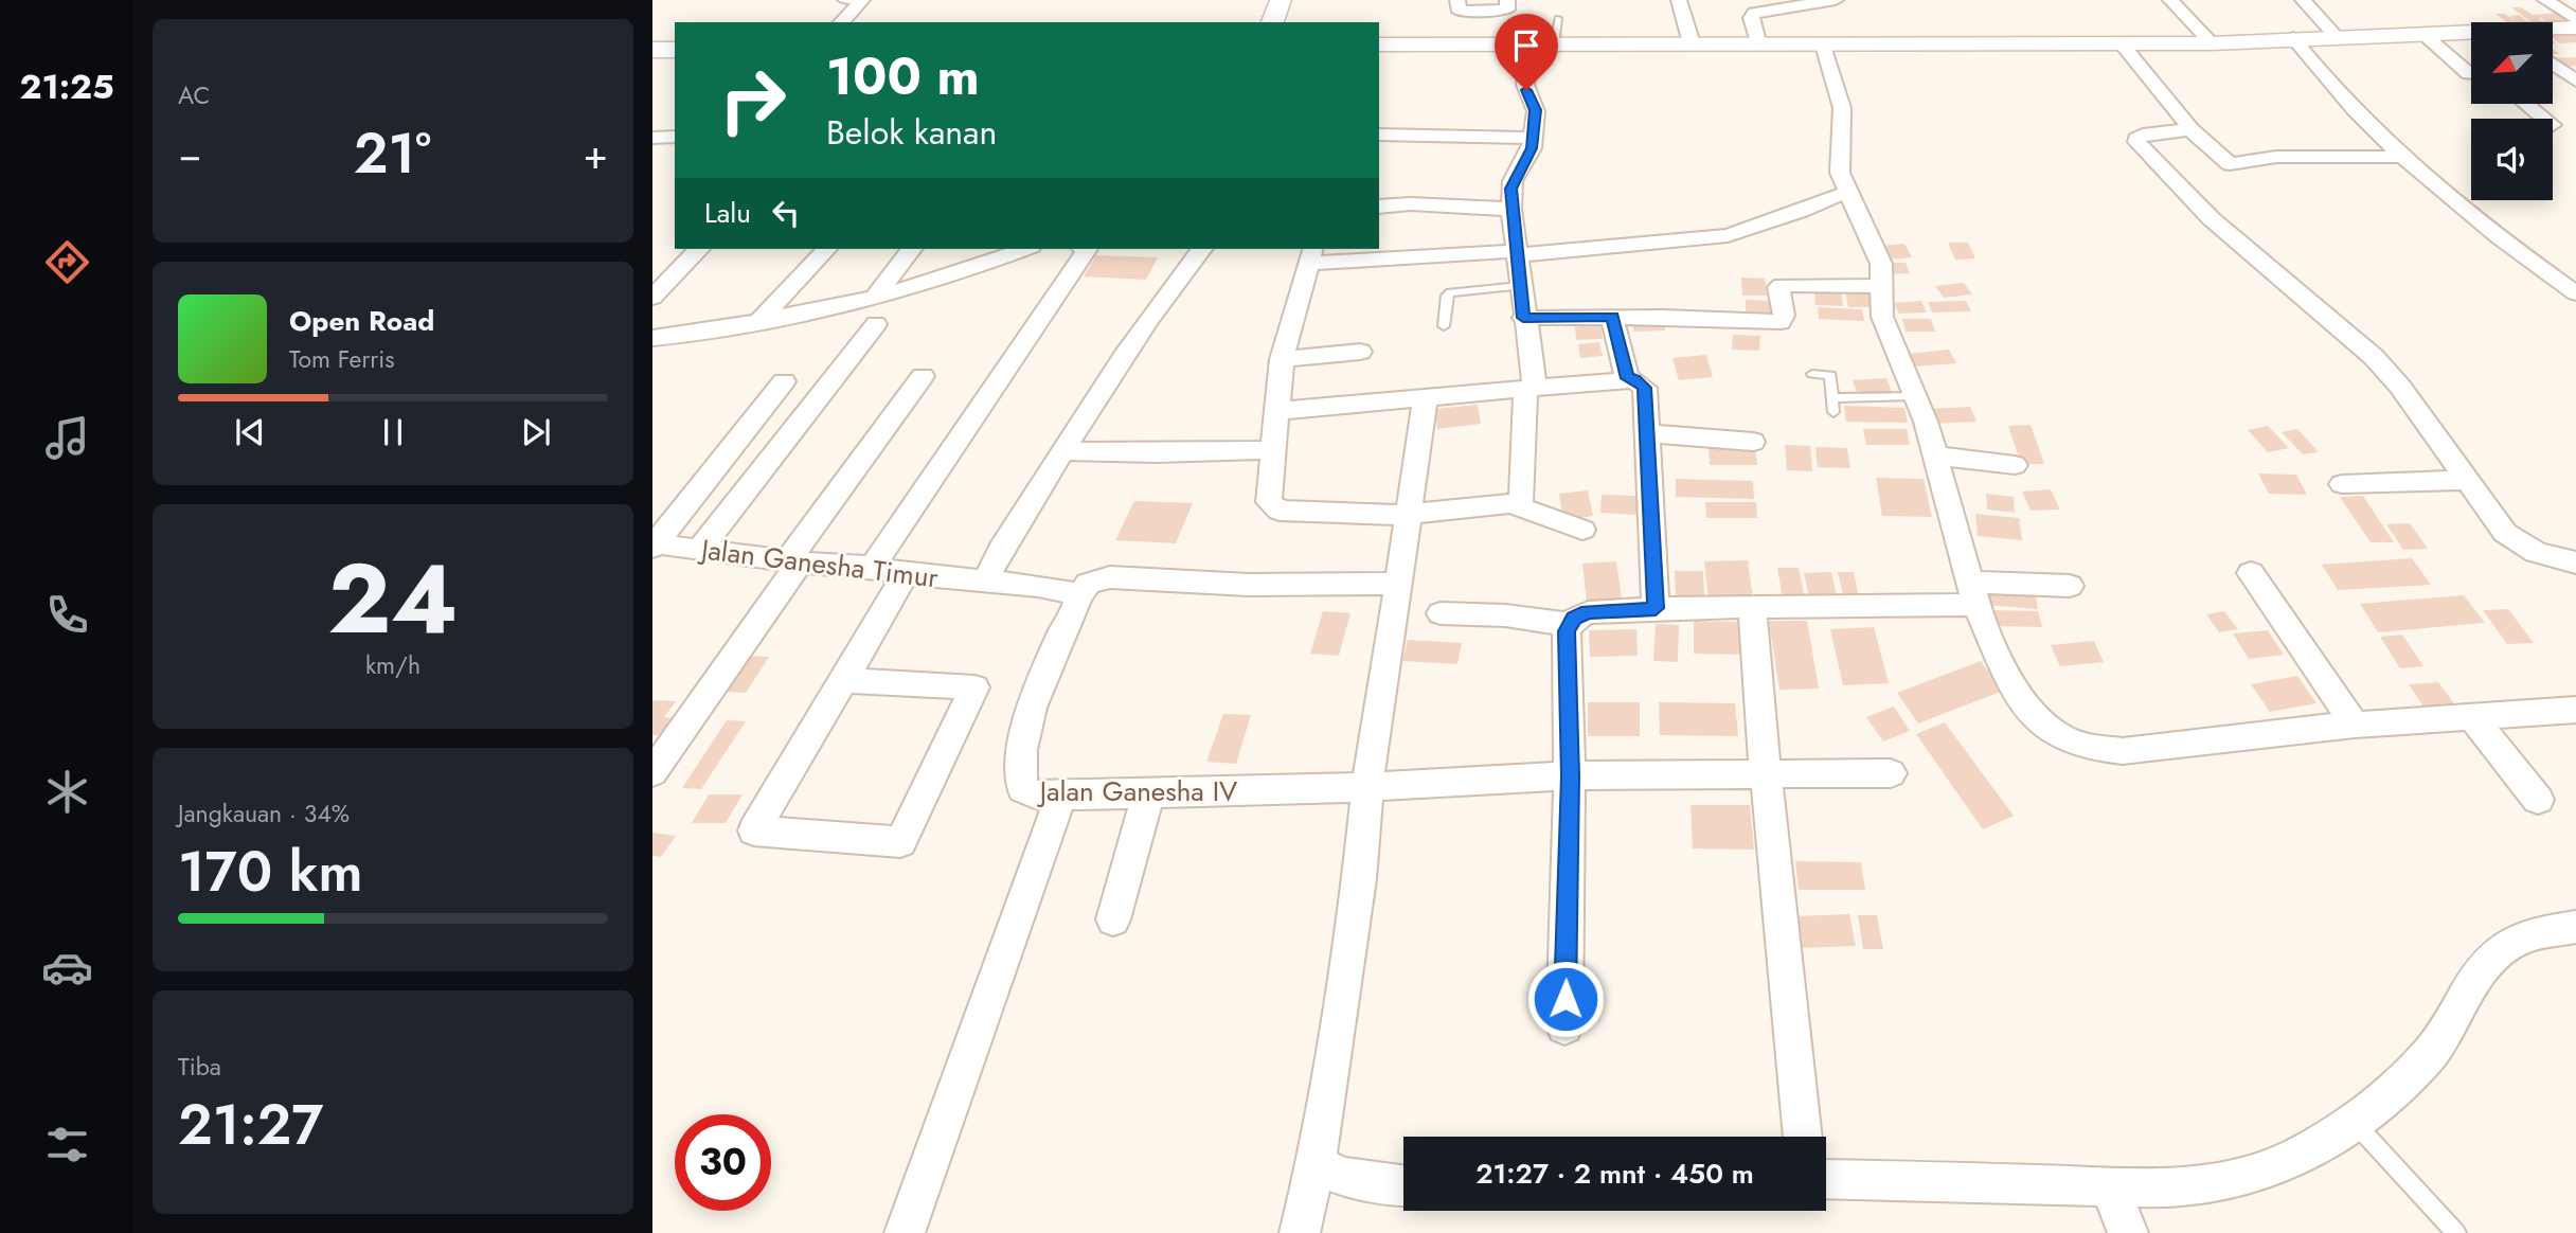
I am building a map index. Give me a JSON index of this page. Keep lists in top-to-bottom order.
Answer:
{
  "streets": {
    "street": ["Jalan Ganesha Timur", "Jalan Ganesha IV"]
  },
  "north": "bottom left",
  "page": {
    "tabs": "21:25",
    "tile": [
      "AC",
      ["24", "km/h"],
      ["Jangkauan · 34%", "170 km"],
      ["Tiba", "21:27"]
    ],
    "turn": ["100 m", "Belok kanan"],
    "heat": ["−", "21°", "+"],
    "then": "Lalu",
    "song": ["Open Road", "Tom Ferris"],
    "limit": "30",
    "trip": "21:27 · 2 mnt · 450 m"
  }
}
